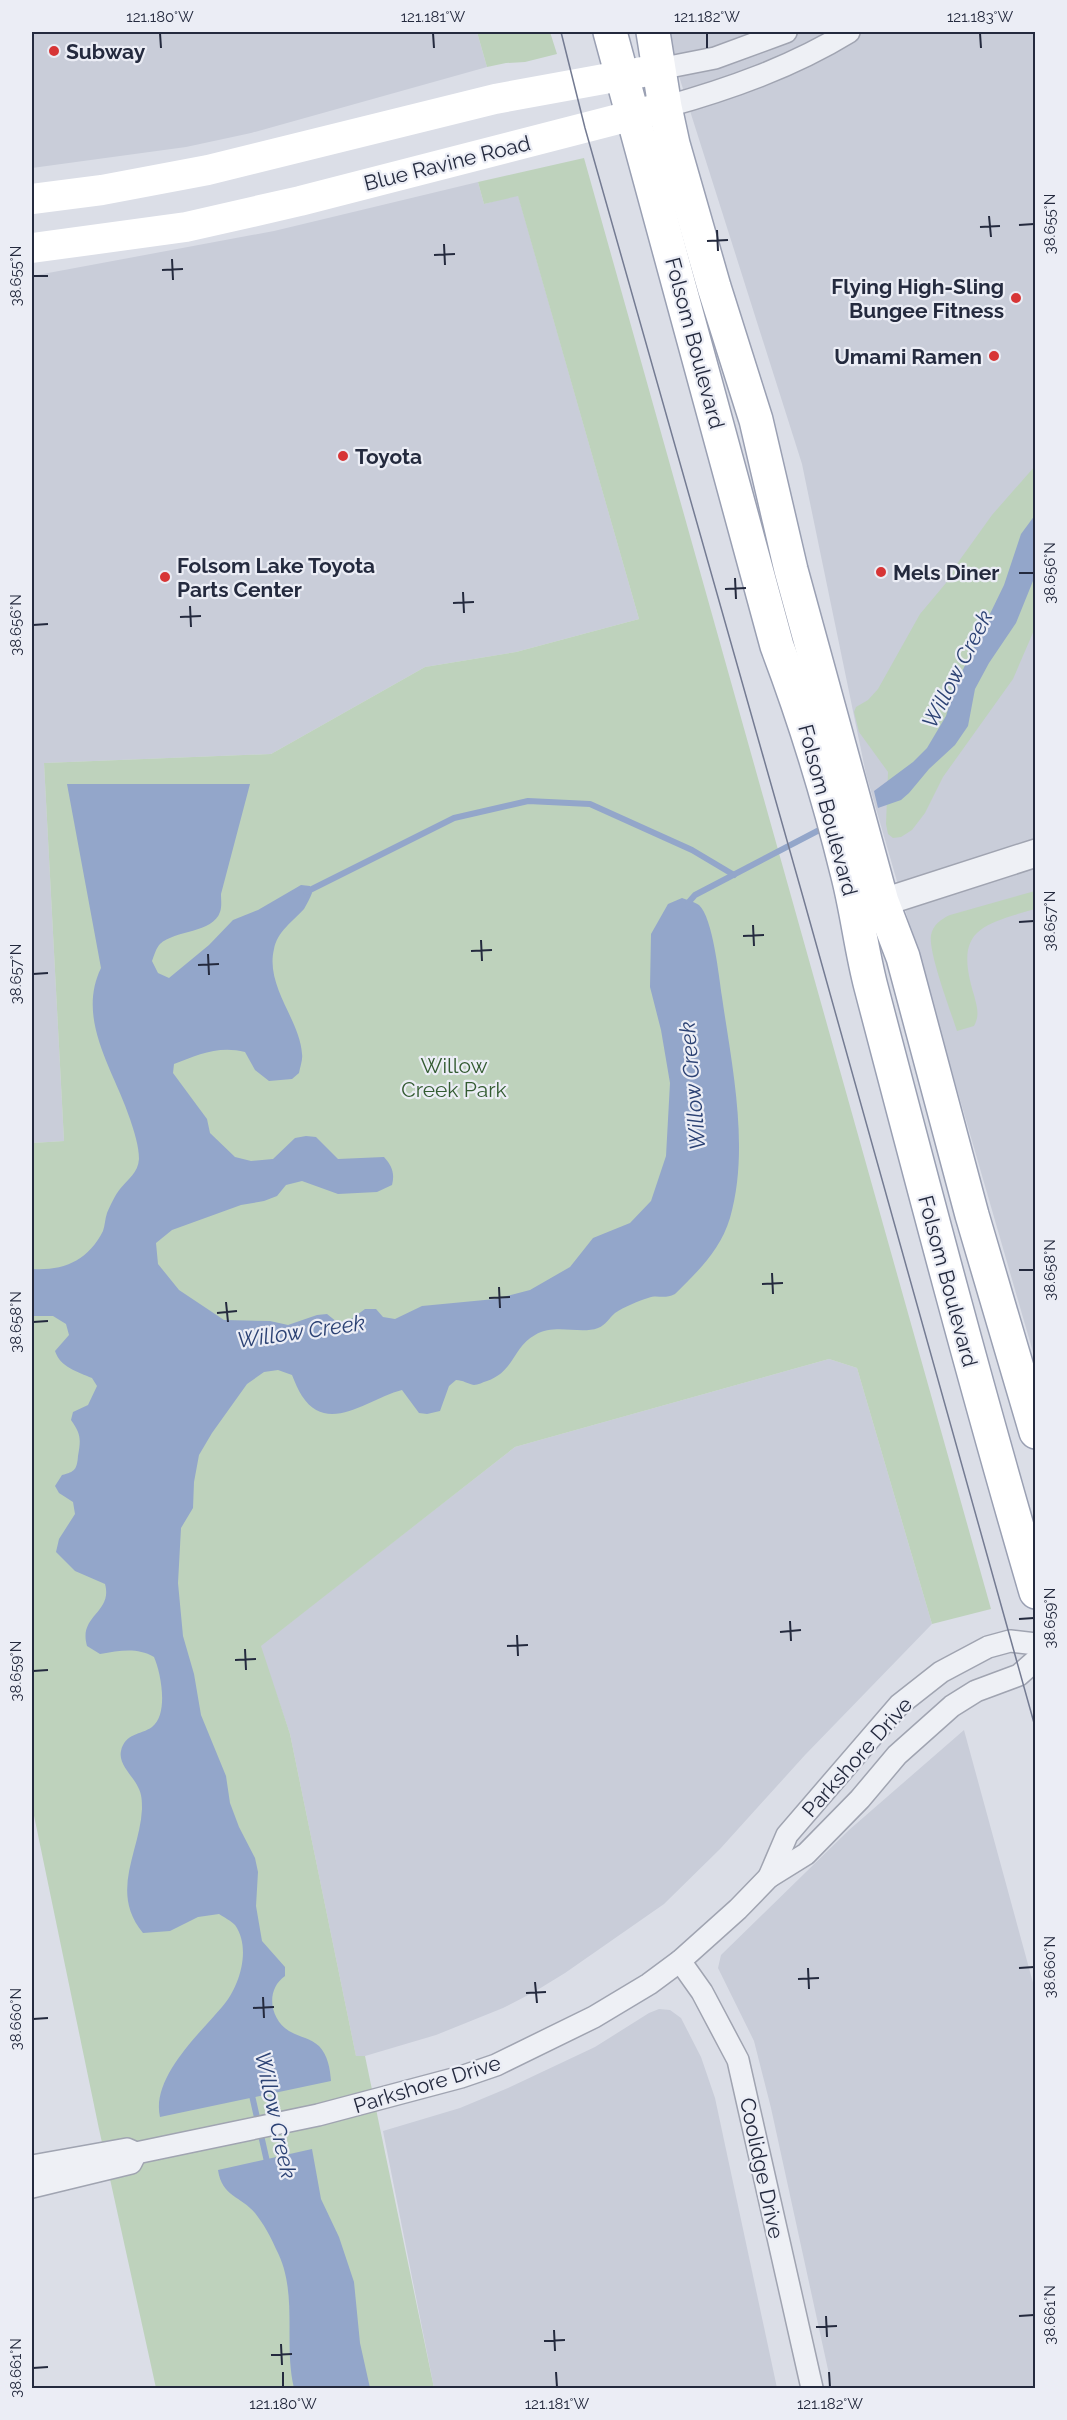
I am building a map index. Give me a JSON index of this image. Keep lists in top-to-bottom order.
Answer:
{
  "streets": {
    "main road": ["Blue Ravine Road", "Folsom Boulevard"],
    "street": ["Parkshore Drive", "Coolidge Drive"]
  },
  "crossings": [
    ["Blue Ravine Road", "Folsom Boulevard"],
    ["Parkshore Drive", "Coolidge Drive"]
  ],
  "water": ["Willow Creek"],
  "parks": ["Willow Creek Park"],
  "places": [
    "Subway",
    "Flying High-Sling Bungee Fitness",
    "Umami Ramen",
    "Toyota",
    "Mels Diner",
    "Folsom Lake Toyota Parts Center"
  ],
  "coordinates": [
    "121.180°W",
    "121.181°W",
    "121.182°W",
    "121.183°W",
    "38.655°N",
    "38.656°N",
    "38.657°N",
    "38.658°N",
    "38.659°N",
    "38.660°N",
    "38.661°N"
  ]
}
